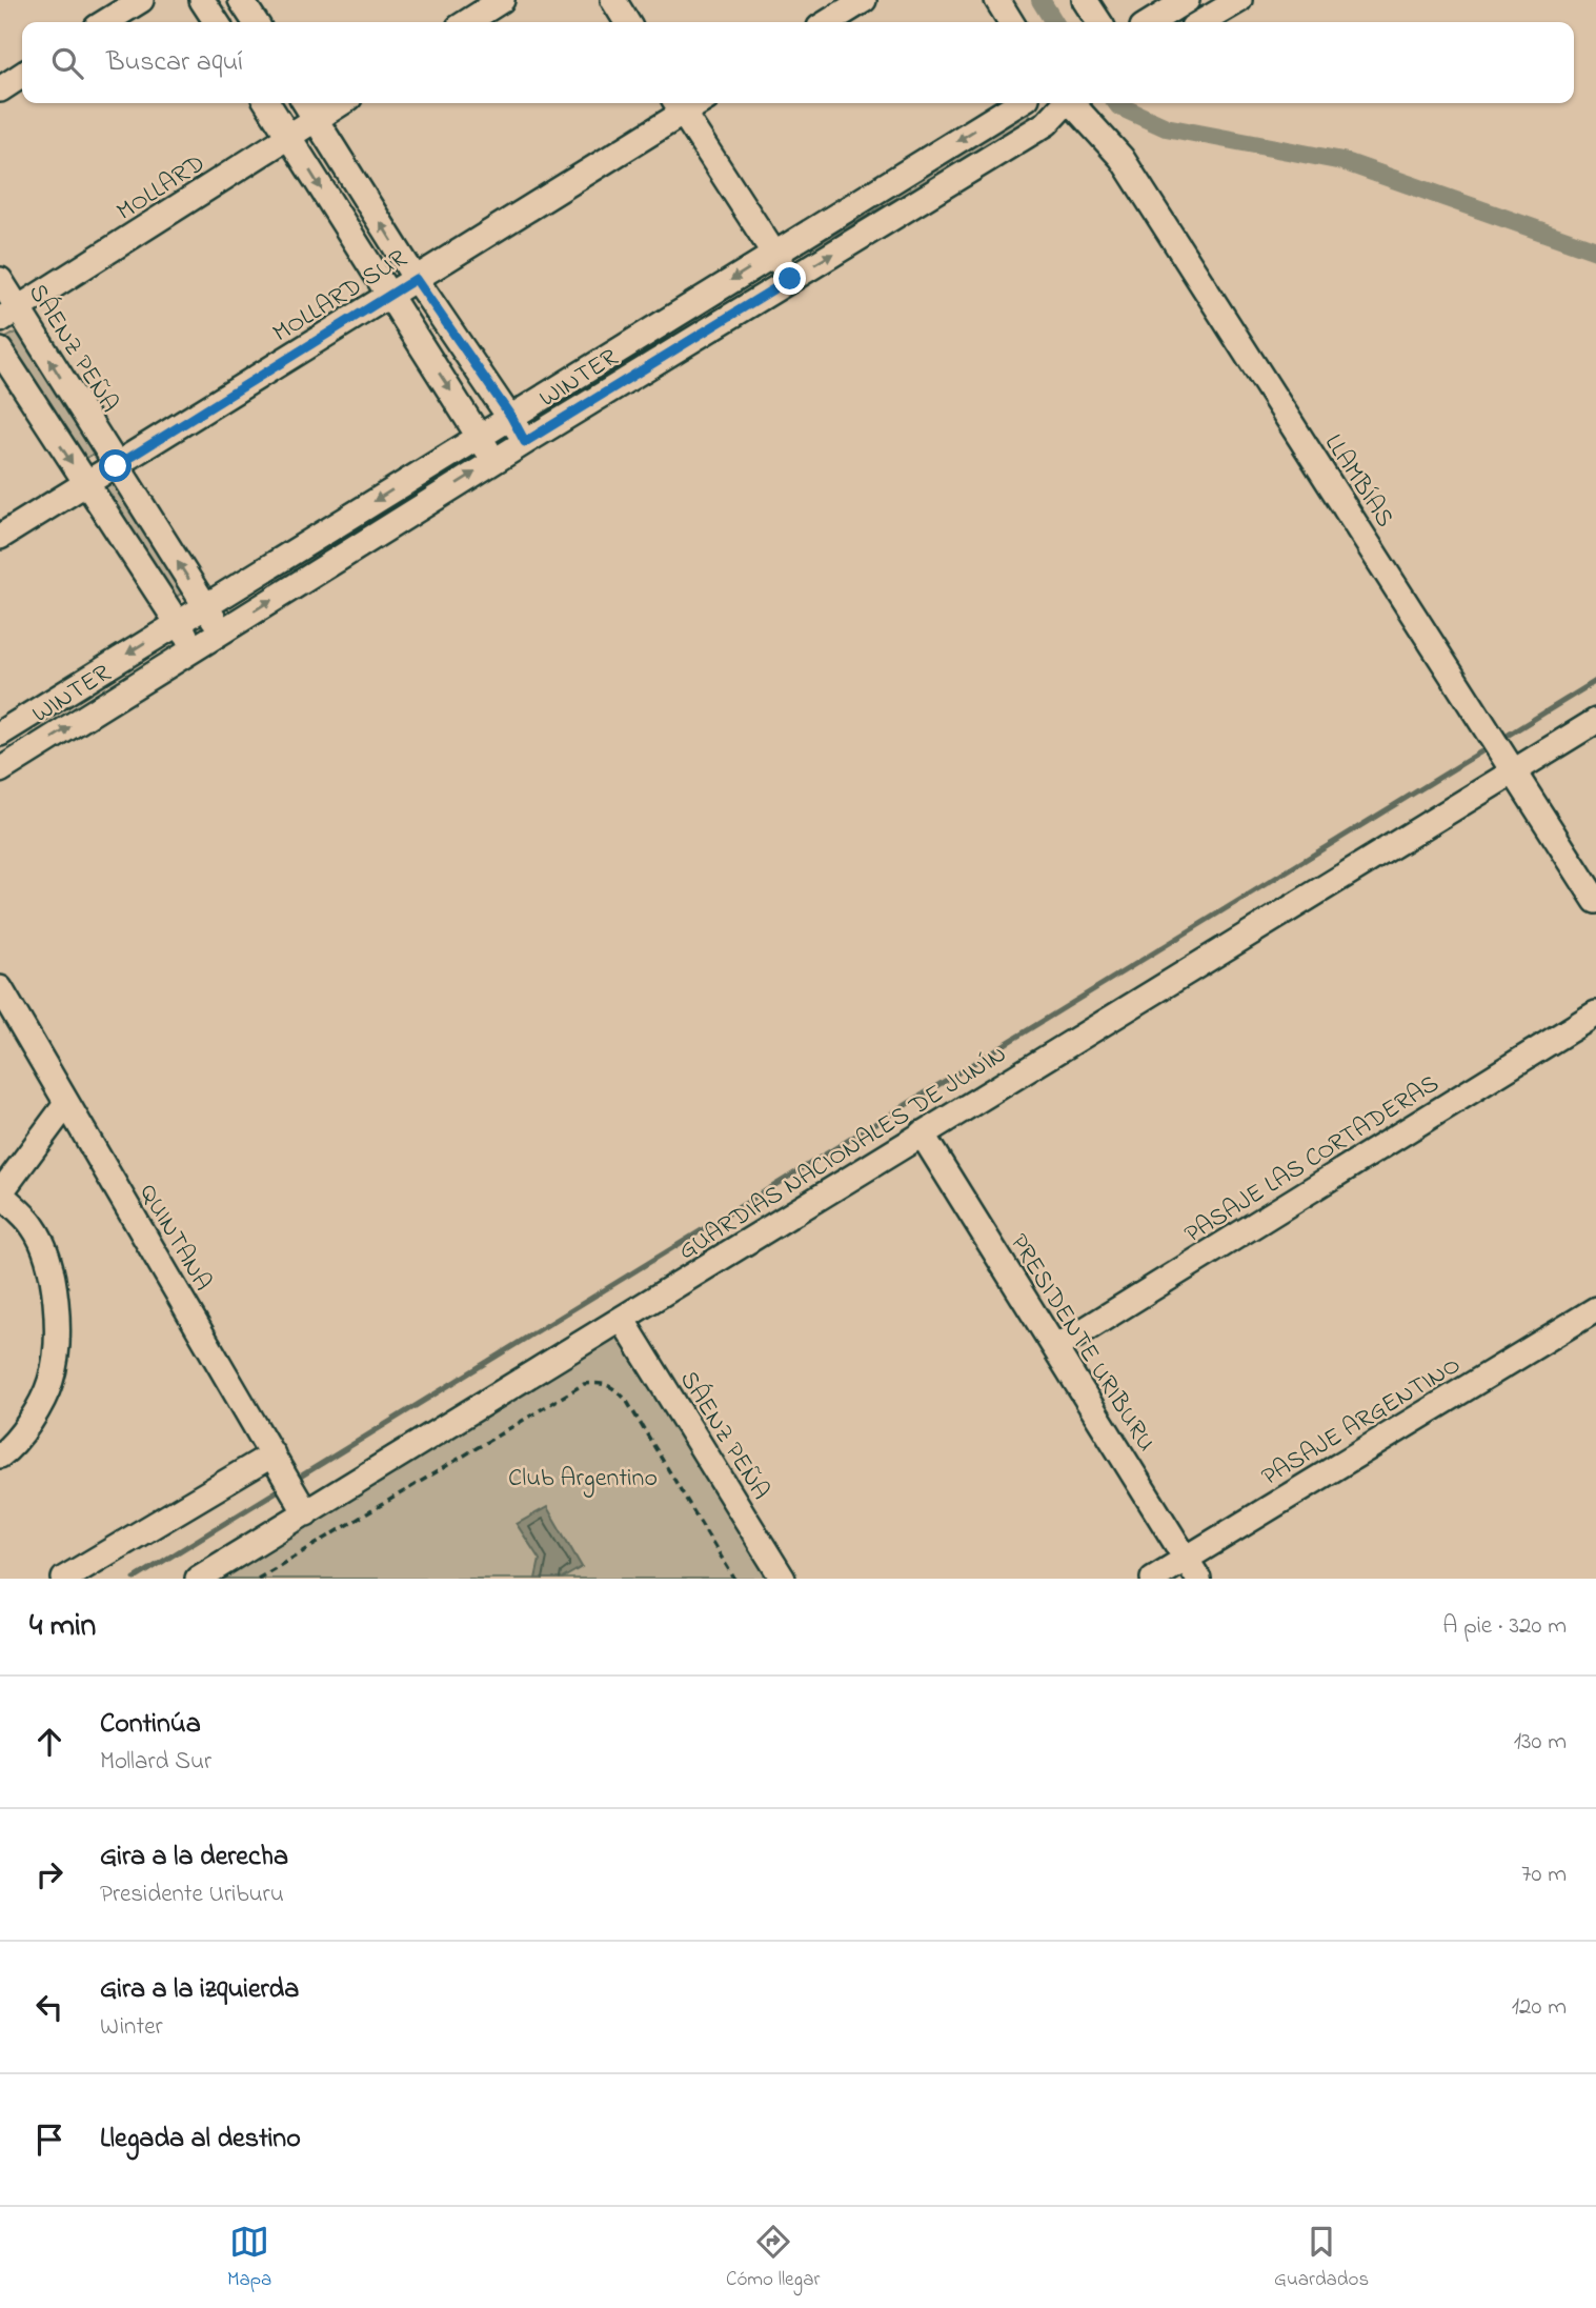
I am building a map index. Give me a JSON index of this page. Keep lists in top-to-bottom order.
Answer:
{
  "streets": {
    "street": [
      "MOLLARD",
      "MOLLARD SUR",
      "SÁENZ PEÑA",
      "WINTER",
      "LLAMBÍAS",
      "GUARDIAS NACIONALES DE JUNÍN",
      "PASAJE LAS CORTADERAS",
      "QUINTANA",
      "PRESIDENTE URIBURU",
      "PASAJE ARGENTINO"
    ]
  },
  "crossings": [
    ["MOLLARD", "SÁENZ PEÑA"],
    ["MOLLARD SUR", "SÁENZ PEÑA"],
    ["SÁENZ PEÑA", "WINTER"],
    ["SÁENZ PEÑA", "GUARDIAS NACIONALES DE JUNÍN"],
    ["LLAMBÍAS", "GUARDIAS NACIONALES DE JUNÍN"],
    ["GUARDIAS NACIONALES DE JUNÍN", "QUINTANA"],
    ["GUARDIAS NACIONALES DE JUNÍN", "PRESIDENTE URIBURU"],
    ["PASAJE LAS CORTADERAS", "PRESIDENTE URIBURU"],
    ["PRESIDENTE URIBURU", "PASAJE ARGENTINO"]
  ],
  "parks": ["Club Argentino"],
  "page": {
    "search": "Buscar aquí",
    "heading": ["4 min", "A pie · 320 m"],
    "list": [
      ["Continúa", "Mollard Sur", "130 m"],
      ["Gira a la derecha", "Presidente Uriburu", "70 m"],
      ["Gira a la izquierda", "Winter", "120 m"],
      "Llegada al destino"
    ],
    "nav": ["Mapa", "Cómo llegar", "Guardados"]
  }
}
